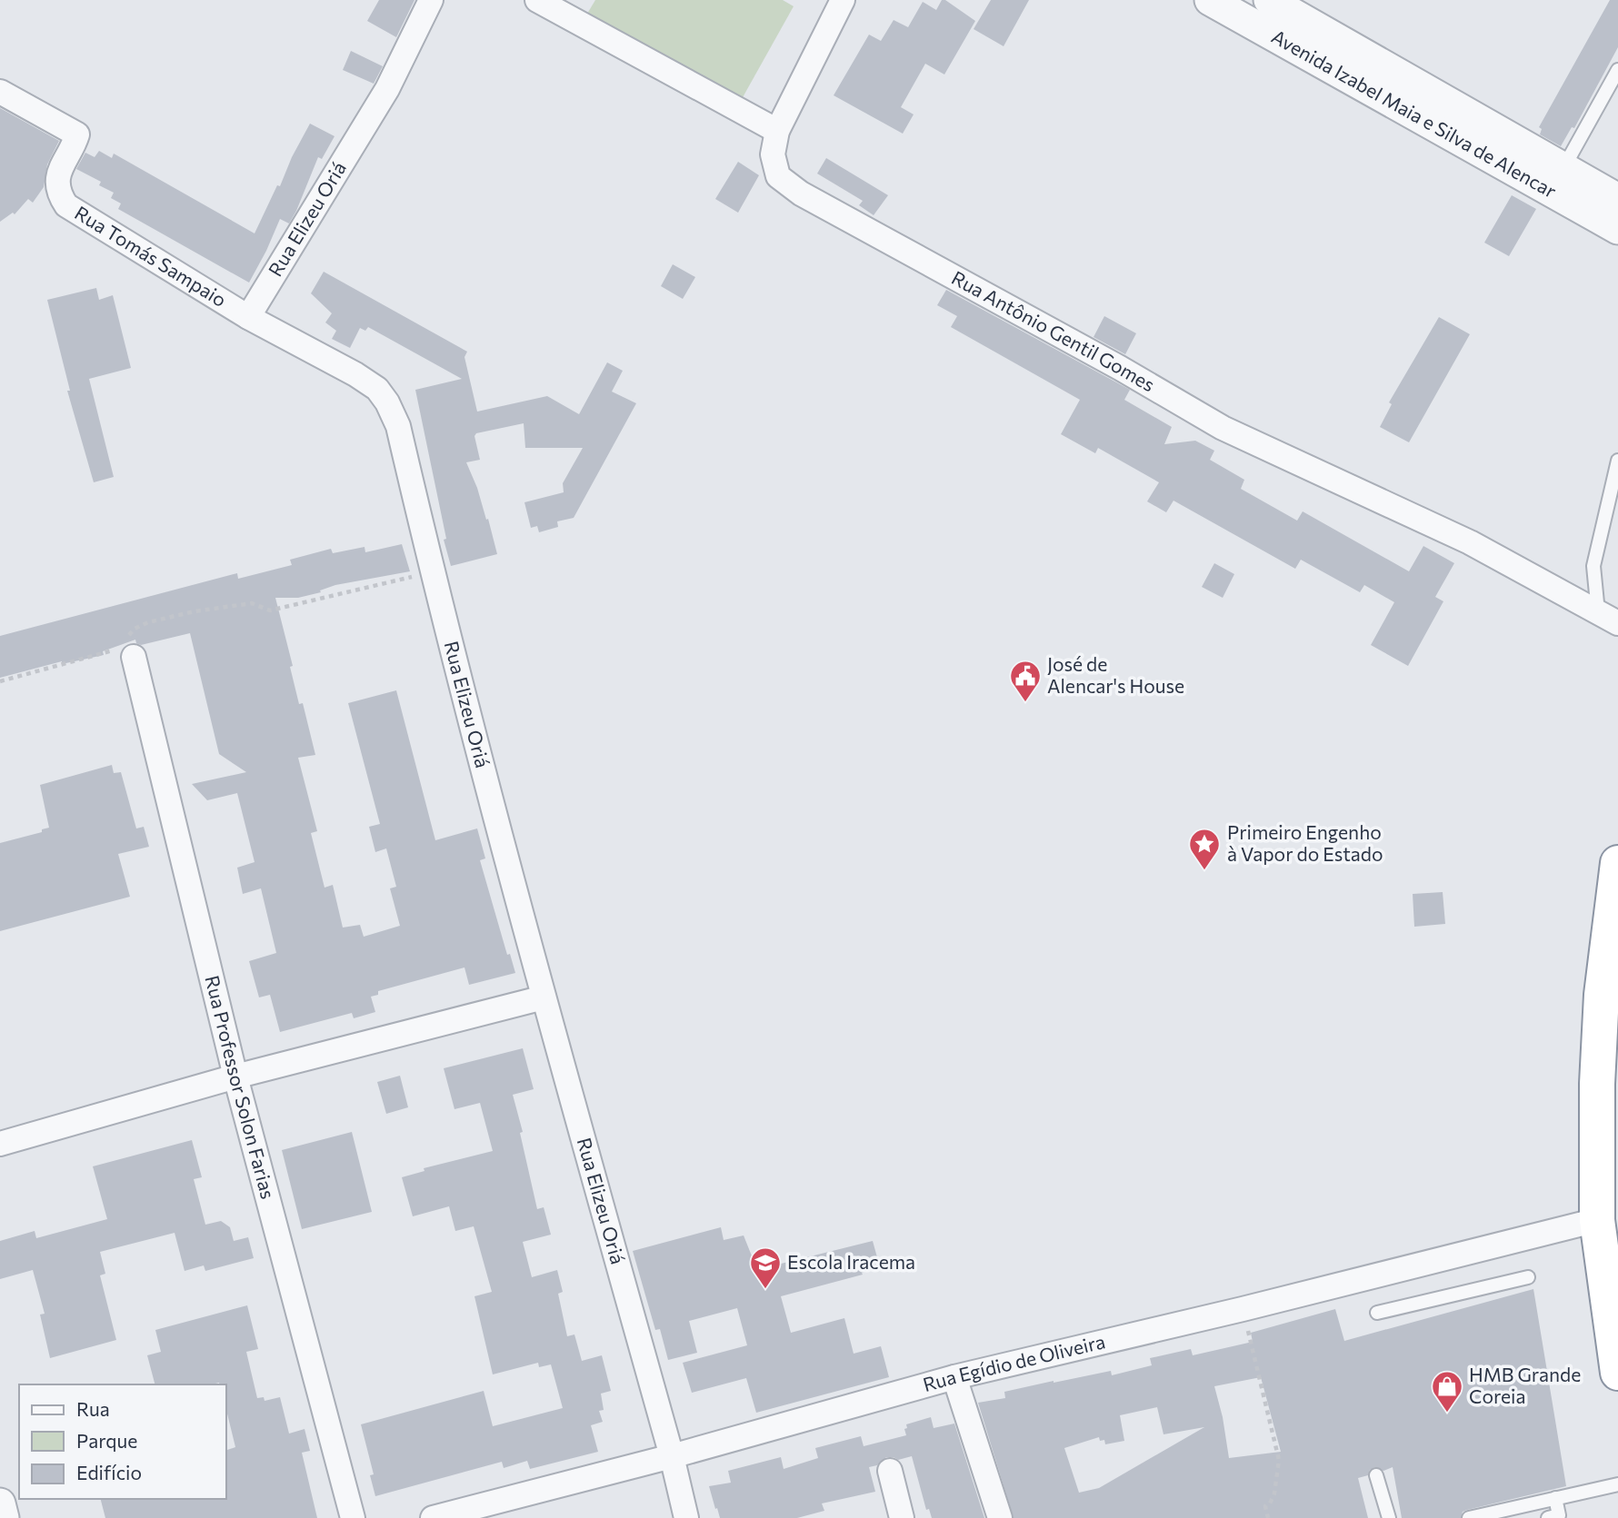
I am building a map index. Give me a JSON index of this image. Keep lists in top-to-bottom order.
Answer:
{
  "streets": {
    "street": [
      "Avenida Izabel Maia e Silva de Alencar",
      "Rua Elizeu Oriá",
      "Rua Tomás Sampaio",
      "Rua Antônio Gentil Gomes",
      "Rua Professor Solon Farias",
      "Rua Egídio de Oliveira"
    ]
  },
  "crossings": [
    ["Rua Elizeu Oriá", "Rua Tomás Sampaio"],
    ["Rua Elizeu Oriá", "Rua Egídio de Oliveira"]
  ],
  "places": {
    "public building": ["José de Alencar's House"],
    "place": ["Primeiro Engenho à Vapor do Estado"],
    "school or university": ["Escola Iracema"],
    "shop": ["HMB Grande Coreia"]
  },
  "legend": ["Rua", "Parque", "Edifício"]
}
